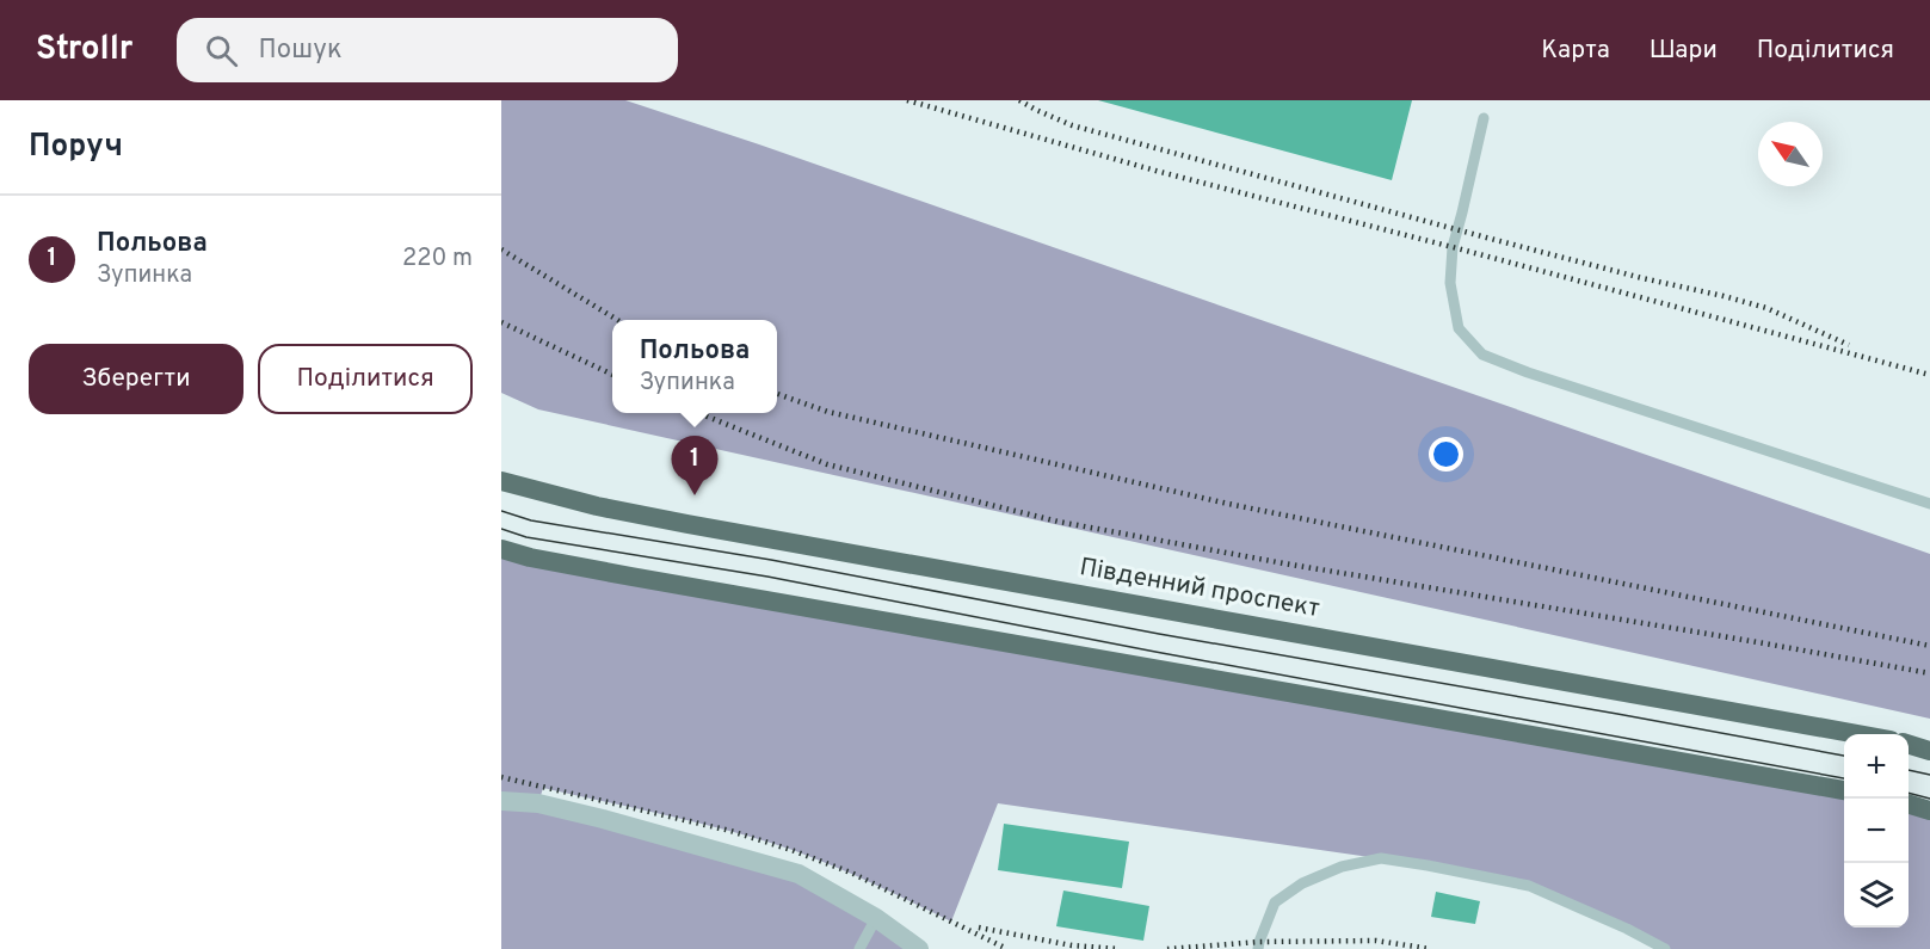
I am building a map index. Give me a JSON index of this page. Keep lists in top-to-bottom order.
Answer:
{
  "streets": {
    "main road": ["Південний проспект"]
  },
  "north": "top left",
  "page": {
    "header": "Strollr",
    "search": "Пошук",
    "nav": ["Карта", "Шари", "Поділитися"],
    "heading": "Поруч",
    "list": [
      {
        "mark": "1",
        "name": "Польова",
        "note": "Зупинка",
        "value": "220 m"
      }
    ],
    "popup": ["Польова", "Зупинка"],
    "buttons": ["Зберегти", "Поділитися"],
    "pins": "1",
    "map_buttons": ["+", "−"]
  }
}
